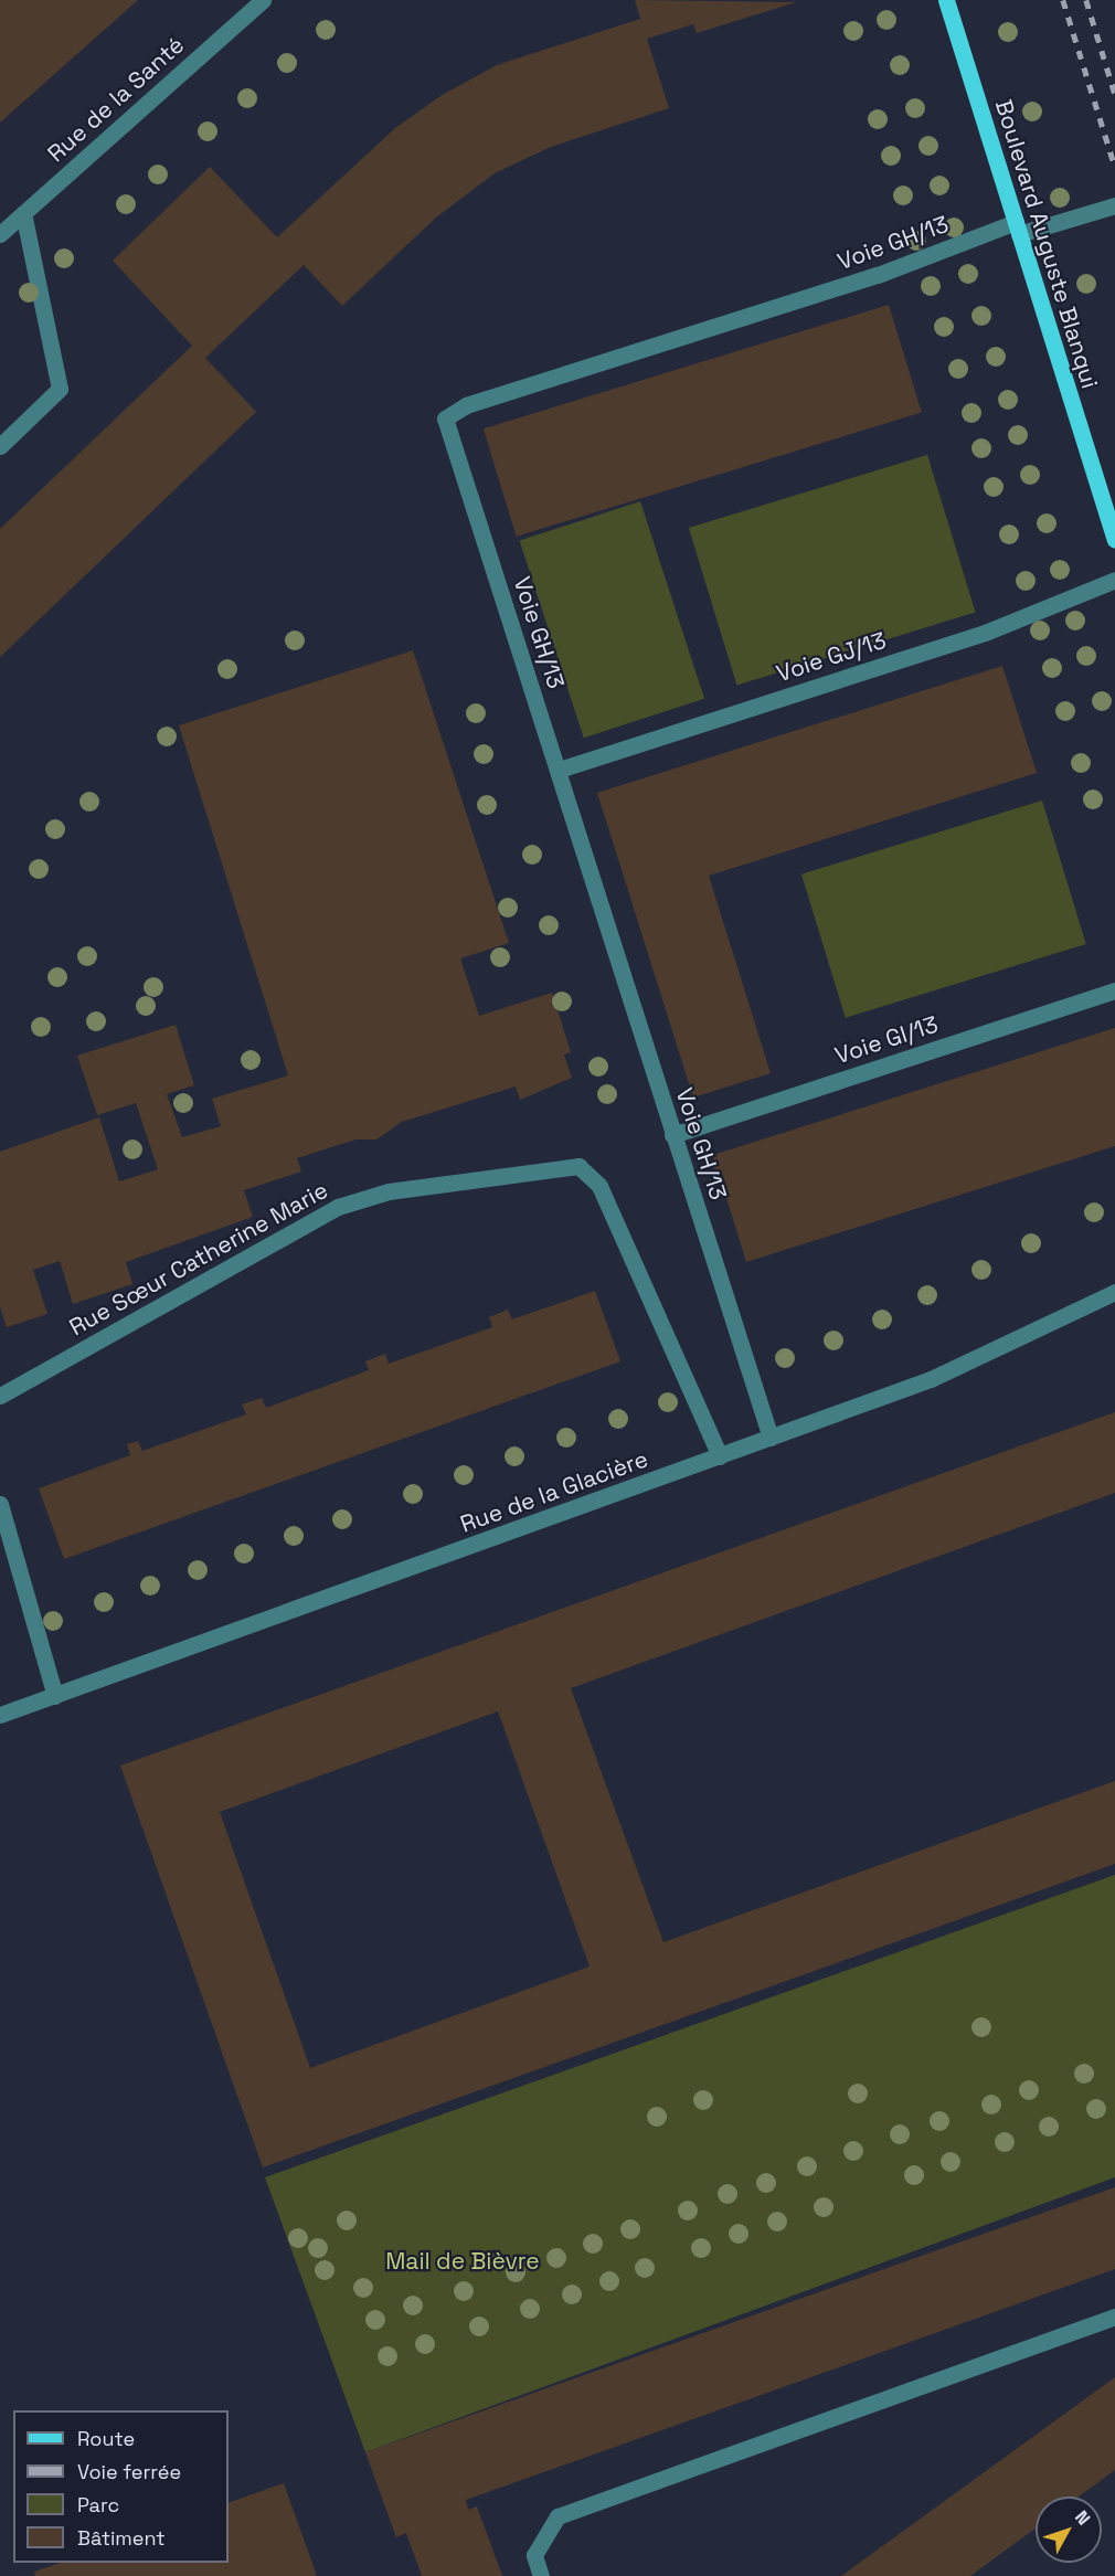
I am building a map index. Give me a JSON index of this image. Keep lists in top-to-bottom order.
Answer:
{
  "streets": {
    "main road": ["Boulevard Auguste Blanqui"],
    "street": [
      "Rue de la Santé",
      "Voie GH/13",
      "Voie GJ/13",
      "Voie GI/13",
      "Rue Sœur Catherine Marie",
      "Rue de la Glacière"
    ]
  },
  "crossings": [
    ["Voie GH/13", "Boulevard Auguste Blanqui"],
    ["Voie GH/13", "Voie GJ/13"],
    ["Voie GH/13", "Voie GI/13"],
    ["Voie GH/13", "Rue de la Glacière"],
    ["Rue Sœur Catherine Marie", "Rue de la Glacière"]
  ],
  "parks": ["Mail de Bièvre"],
  "legend": [
    "Route",
    "Voie ferrée",
    "Parc",
    "Bâtiment"
  ],
  "north": "top right"
}
